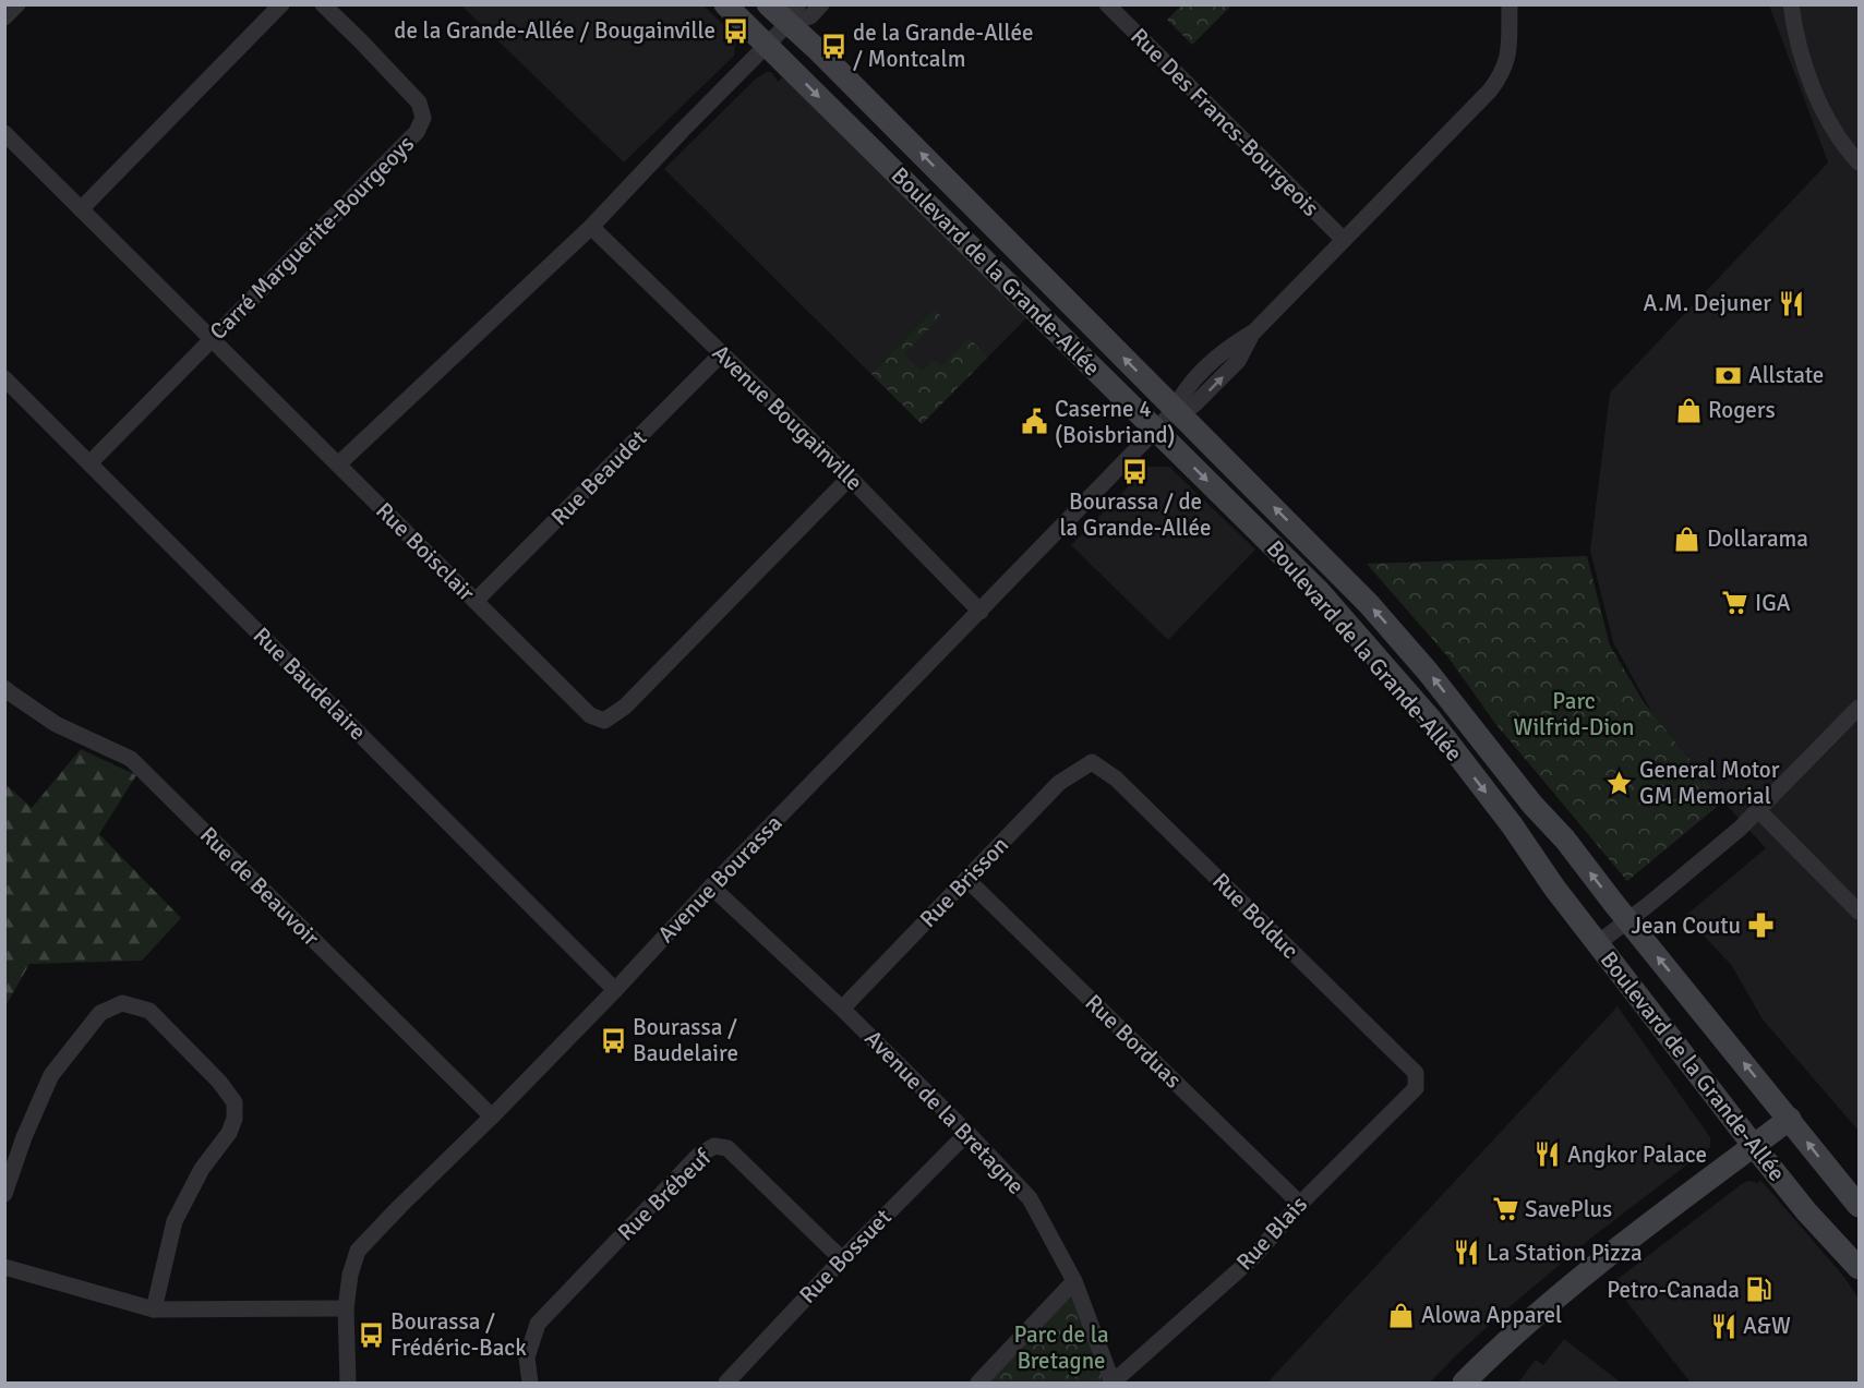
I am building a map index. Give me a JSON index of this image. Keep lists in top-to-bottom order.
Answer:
{
  "streets": {
    "street": [
      "Rue Des Francs-Bourgeois",
      "Carré Marguerite-Bourgeoys",
      "Boulevard de la Grande-Allée",
      "Avenue Bougainville",
      "Rue Beaudet",
      "Rue Boisclair",
      "Rue Baudelaire",
      "Avenue Bourassa",
      "Rue Brisson",
      "Rue de Beauvoir",
      "Rue Bolduc",
      "Rue Borduas",
      "Avenue de la Bretagne",
      "Rue Brébeuf",
      "Rue Blais",
      "Rue Bossuet"
    ]
  },
  "crossings": [
    ["Carré Marguerite-Bourgeoys", "Rue Boisclair"],
    ["Carré Marguerite-Bourgeoys", "Rue Baudelaire"],
    ["Boulevard de la Grande-Allée", "Avenue Bourassa"],
    ["Avenue Bougainville", "Rue Beaudet"],
    ["Avenue Bougainville", "Rue Boisclair"],
    ["Avenue Bougainville", "Avenue Bourassa"],
    ["Rue Beaudet", "Rue Boisclair"],
    ["Rue Baudelaire", "Avenue Bourassa"],
    ["Avenue Bourassa", "Rue de Beauvoir"],
    ["Avenue Bourassa", "Avenue de la Bretagne"],
    ["Rue Brisson", "Rue Bolduc"],
    ["Rue Brisson", "Rue Borduas"],
    ["Rue Brisson", "Avenue de la Bretagne"],
    ["Rue Bolduc", "Rue Blais"],
    ["Rue Borduas", "Rue Blais"],
    ["Avenue de la Bretagne", "Rue Blais"],
    ["Avenue de la Bretagne", "Rue Bossuet"],
    ["Rue Brébeuf", "Rue Bossuet"]
  ],
  "parks": ["Parc Wilfrid-Dion", "Parc de la Bretagne"],
  "places": {
    "bus stop": [
      "de la Grande-Allée / Bougainville",
      "de la Grande-Allée / Montcalm",
      "Bourassa / de la Grande-Allée",
      "Bourassa / Baudelaire",
      "Bourassa / Frédéric-Back"
    ],
    "restaurant": [
      "A.M. Dejuner",
      "Angkor Palace",
      "La Station Pizza",
      "A&W"
    ],
    "bank": ["Allstate"],
    "shop": ["Rogers", "Dollarama", "Alowa Apparel"],
    "public building": ["Caserne 4 (Boisbriand)"],
    "supermarket": ["IGA", "SavePlus"],
    "place": ["General Motor GM Memorial"],
    "pharmacy": ["Jean Coutu"],
    "fuel station": ["Petro-Canada"]
  }
}
